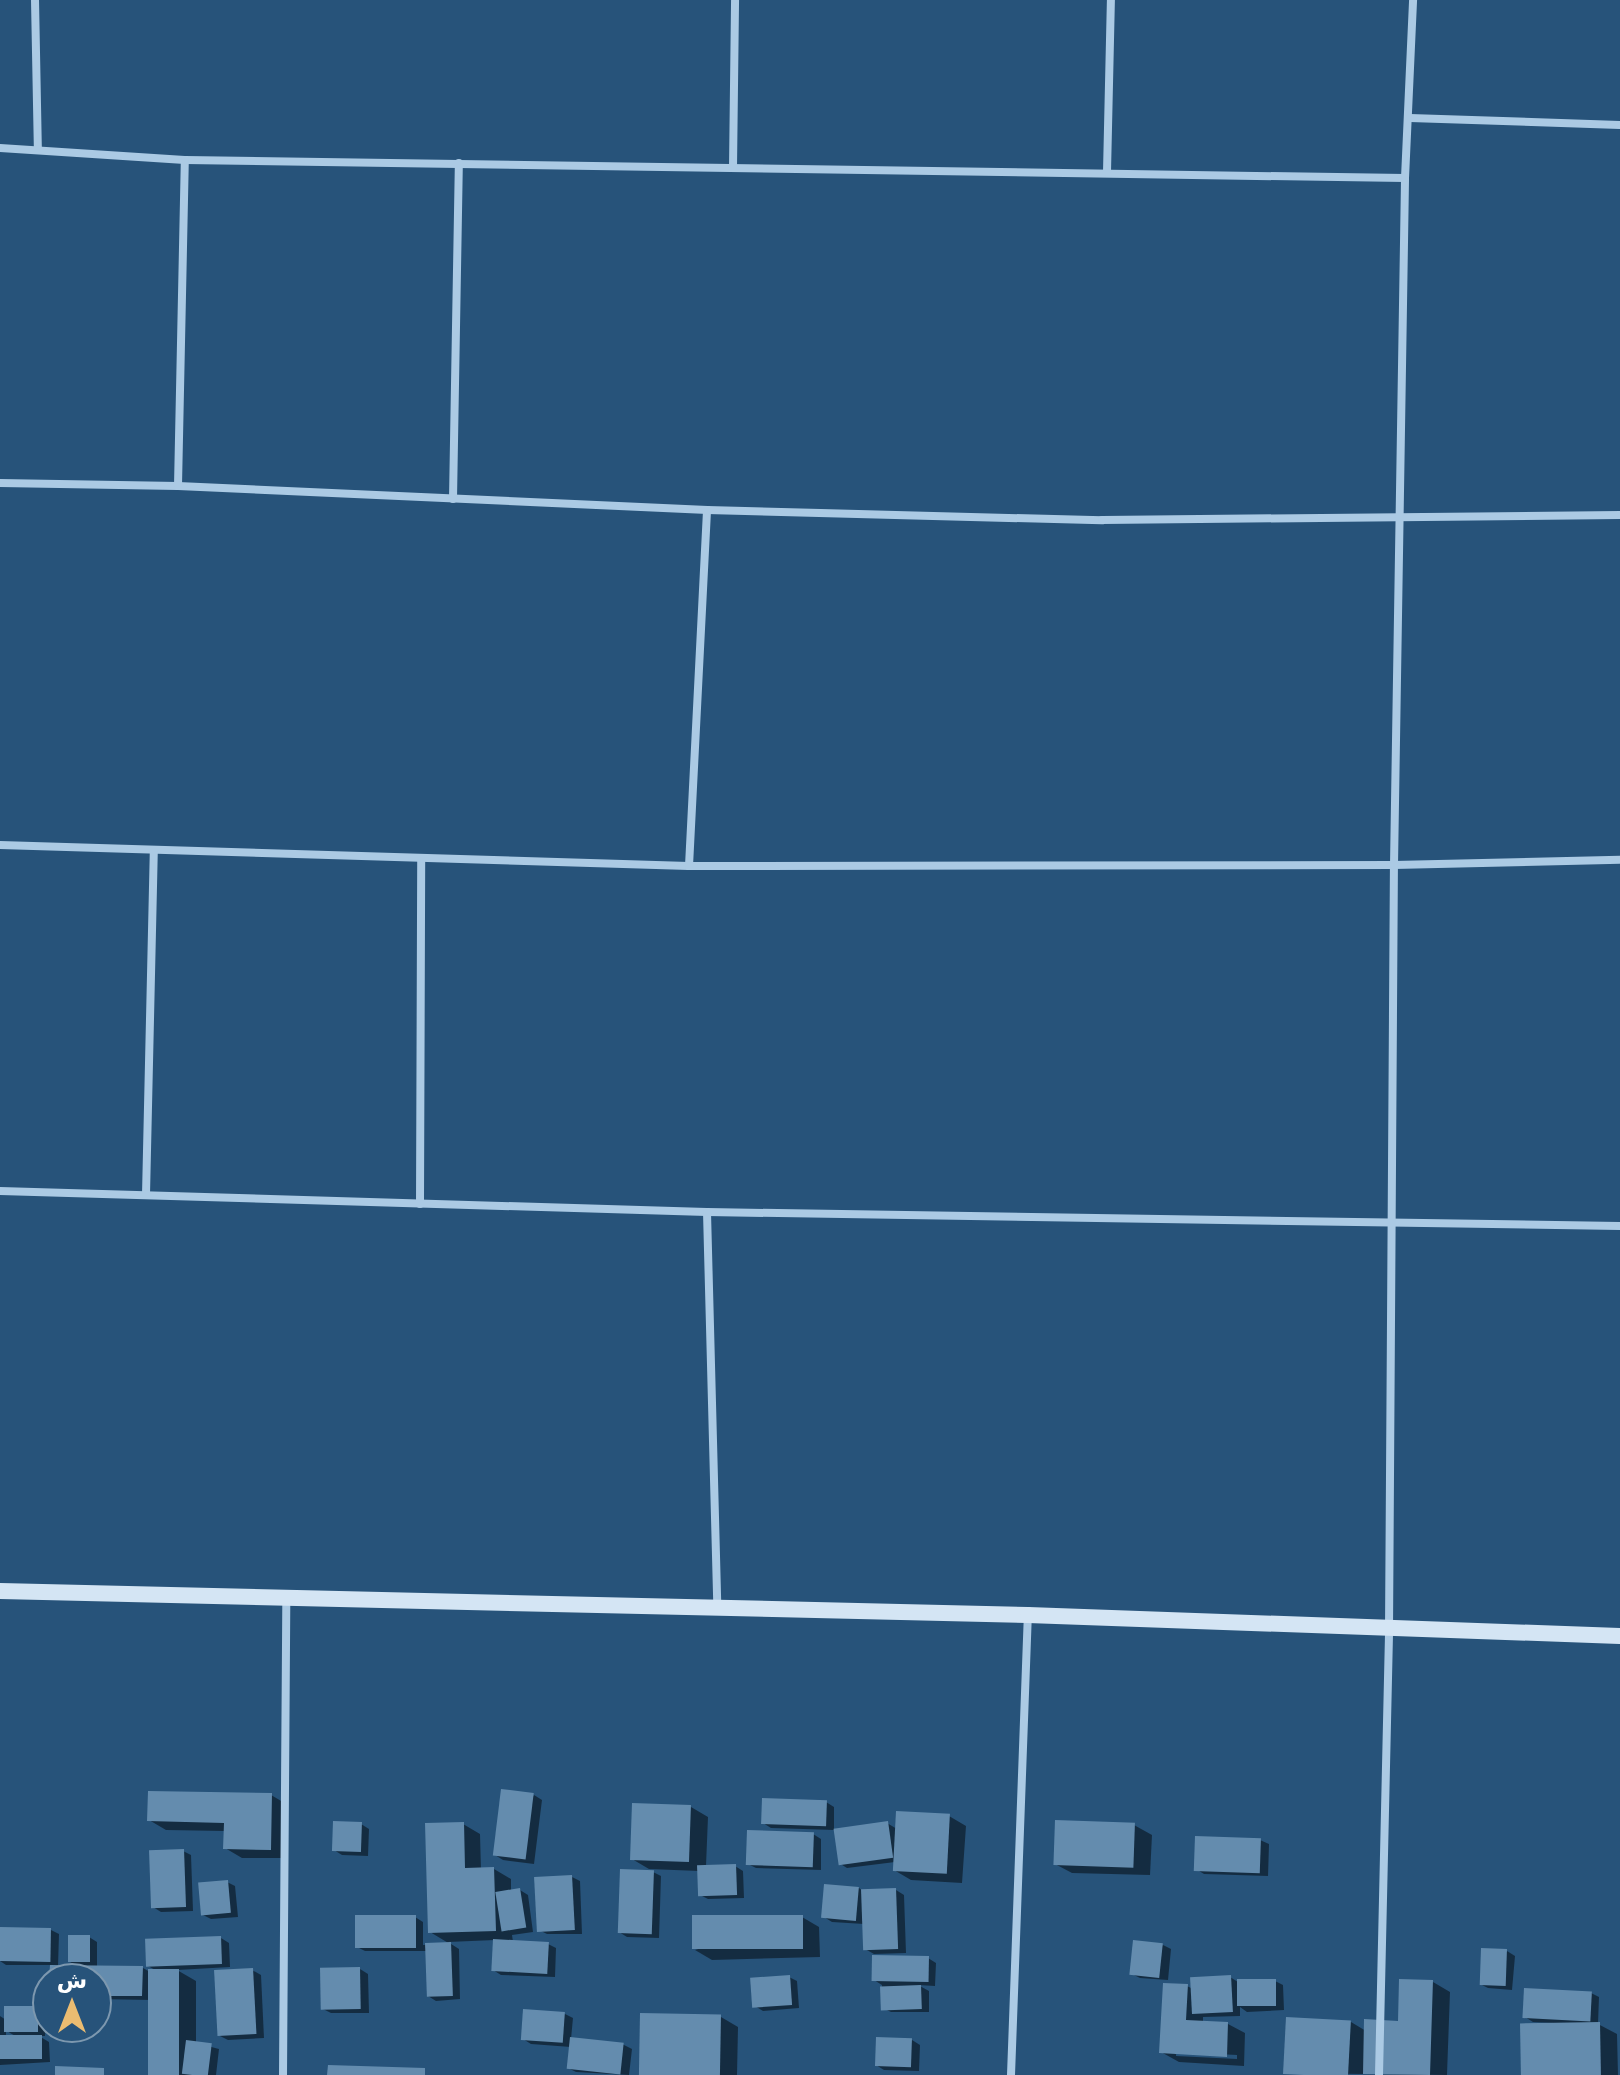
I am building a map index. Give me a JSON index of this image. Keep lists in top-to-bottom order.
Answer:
{
  "north": "top"
}
